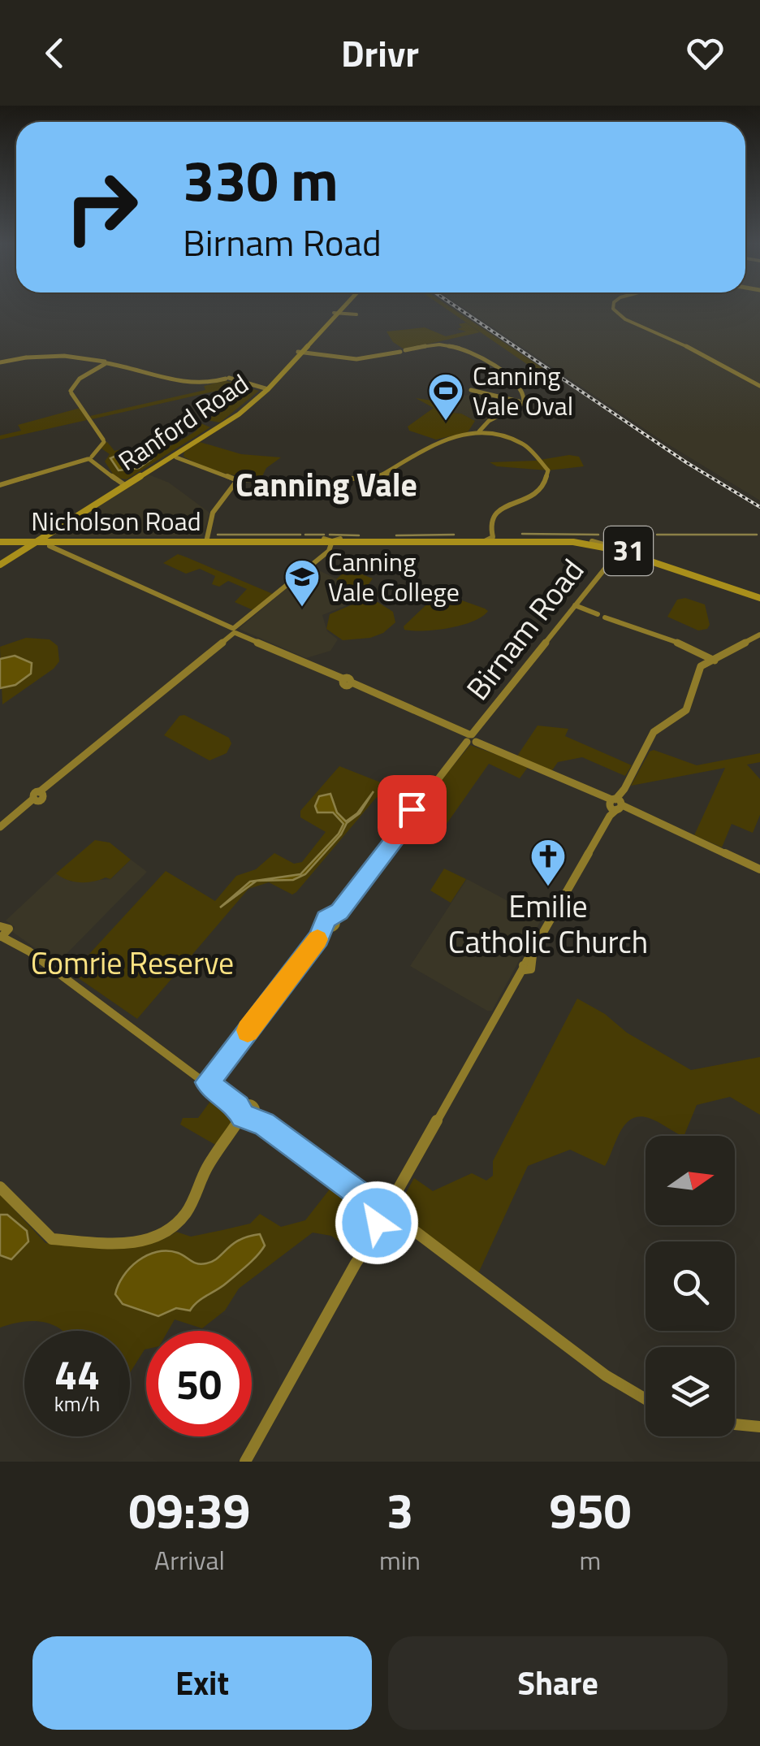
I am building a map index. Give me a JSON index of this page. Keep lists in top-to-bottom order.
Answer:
{
  "streets": {
    "main road": ["Ranford Road", "Nicholson Road", "31"],
    "street": ["Birnam Road"]
  },
  "crossings": [
    ["Ranford Road", "Nicholson Road"],
    ["Nicholson Road", "Birnam Road"]
  ],
  "districts": ["Canning Vale"],
  "parks": ["Comrie Reserve"],
  "places": {
    "sports": ["Canning Vale Oval"],
    "school or university": ["Canning Vale College"],
    "church": ["Emilie Catholic Church"]
  },
  "north": "right",
  "page": {
    "header": "Drivr",
    "turn": ["330 m", "Birnam Road"],
    "speed": "44 km/h",
    "limit": "50",
    "eta": [
      "09:39",
      "Arrival",
      "3",
      "min",
      "950",
      "m"
    ],
    "buttons": ["Exit", "Share"]
  }
}
